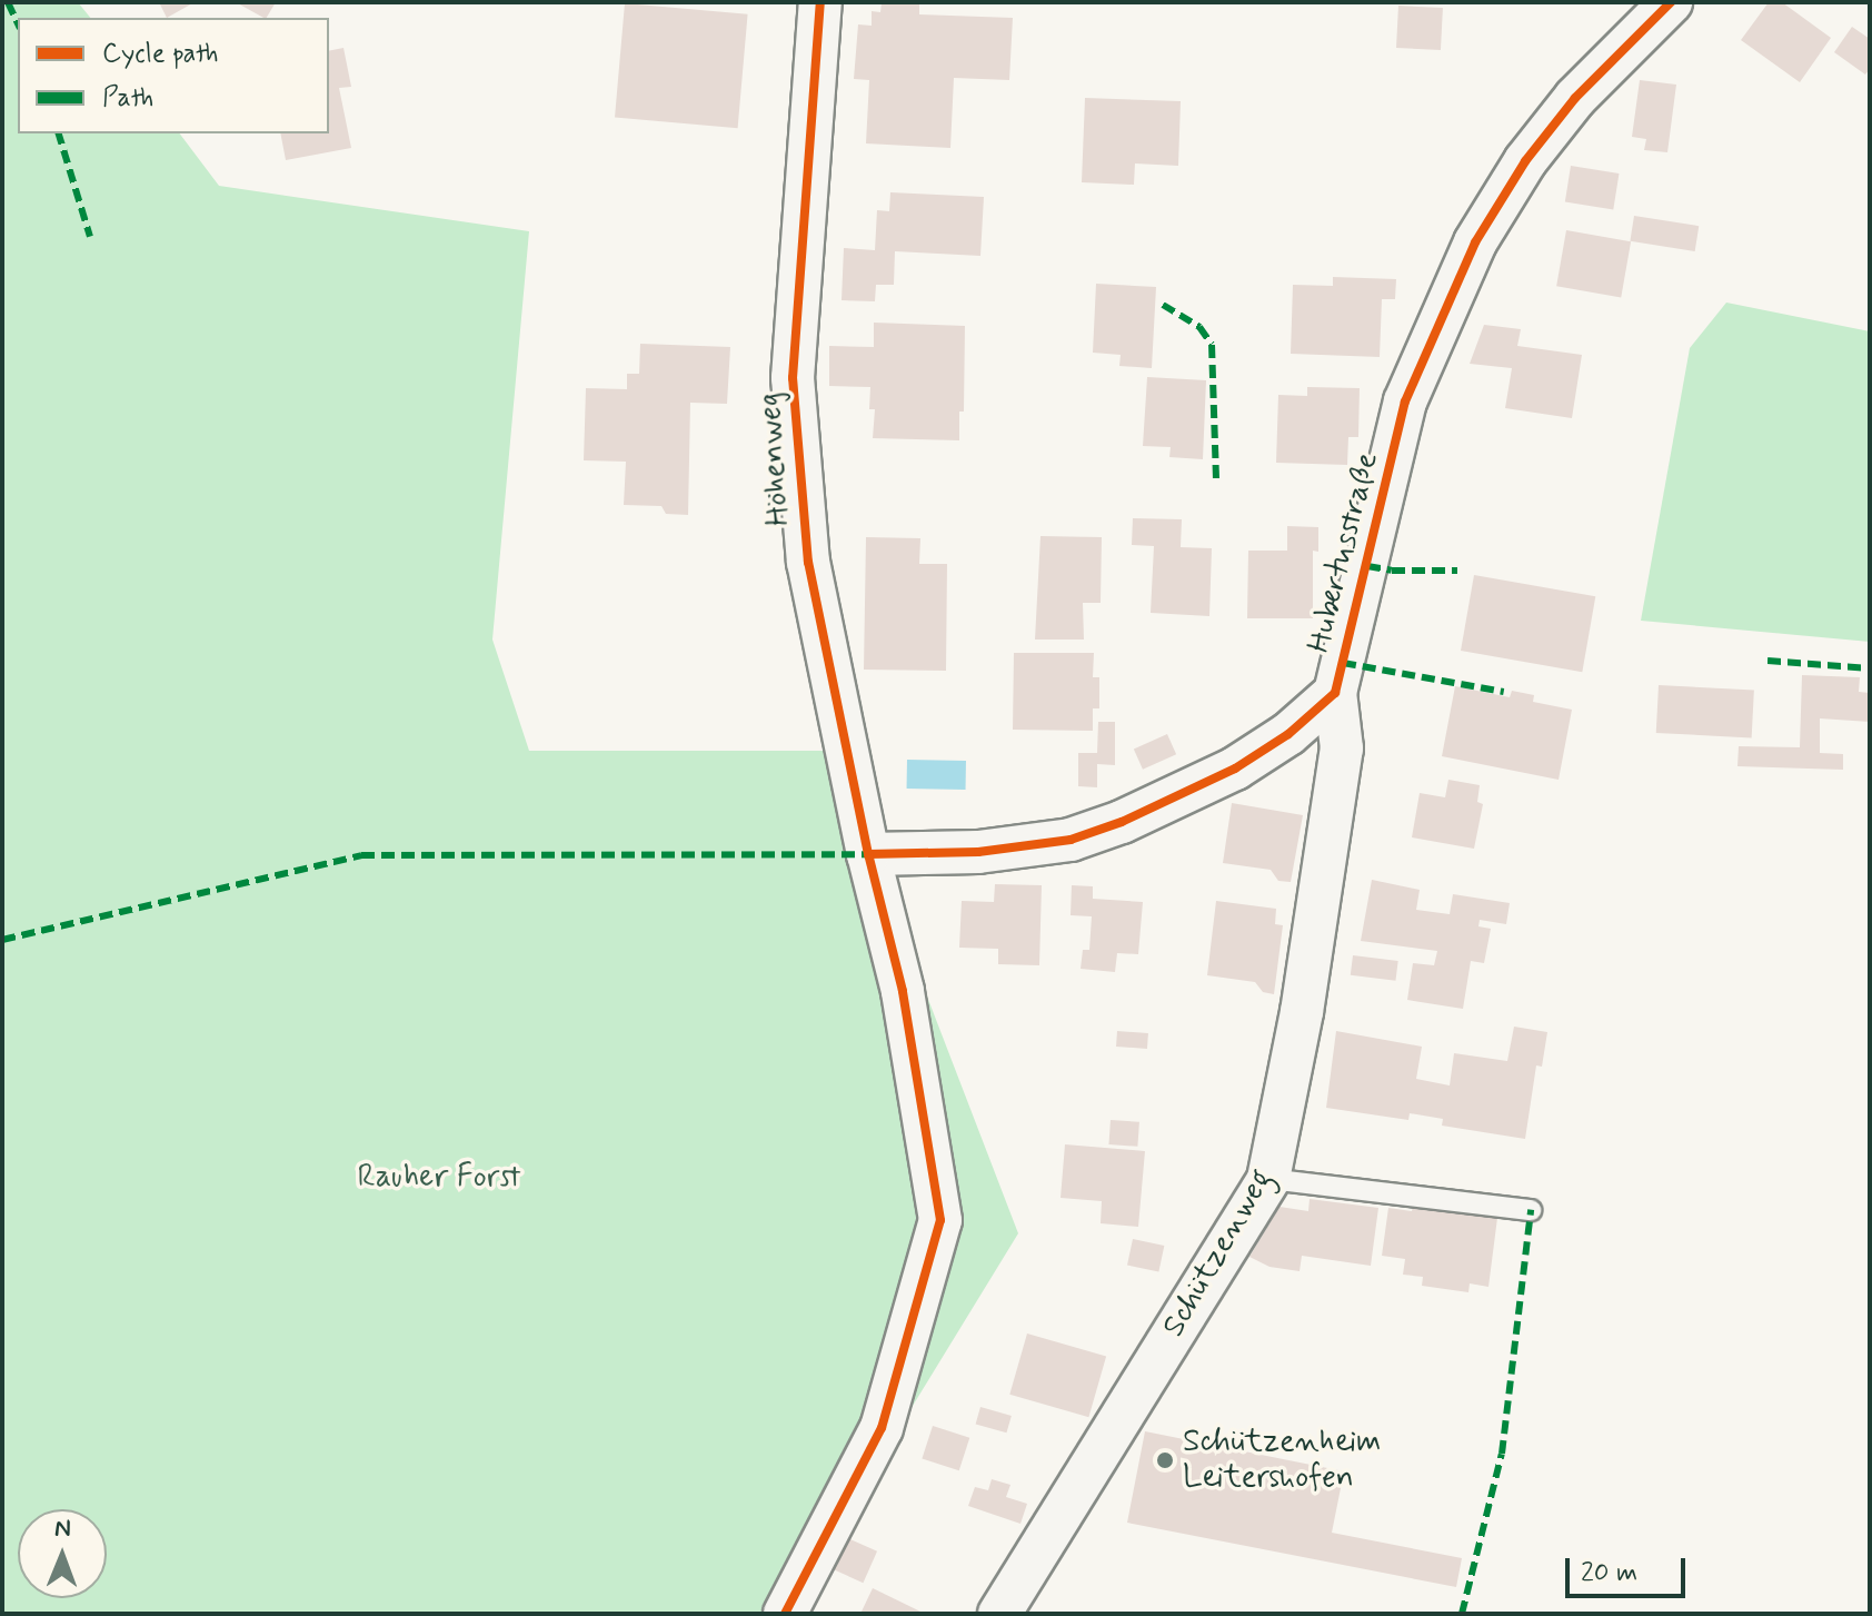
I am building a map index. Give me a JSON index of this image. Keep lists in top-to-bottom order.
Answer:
{
  "streets": {
    "street": ["Höhenweg", "Hubertusstraße", "Schützenweg"]
  },
  "crossings": [
    ["Höhenweg", "Hubertusstraße"],
    ["Hubertusstraße", "Schützenweg"]
  ],
  "parks": ["Rauher Forst"],
  "places": ["Schützenheim Leitershofen"],
  "legend": ["Cycle path", "Path"],
  "scale_bar": "20 m",
  "north": "top"
}
